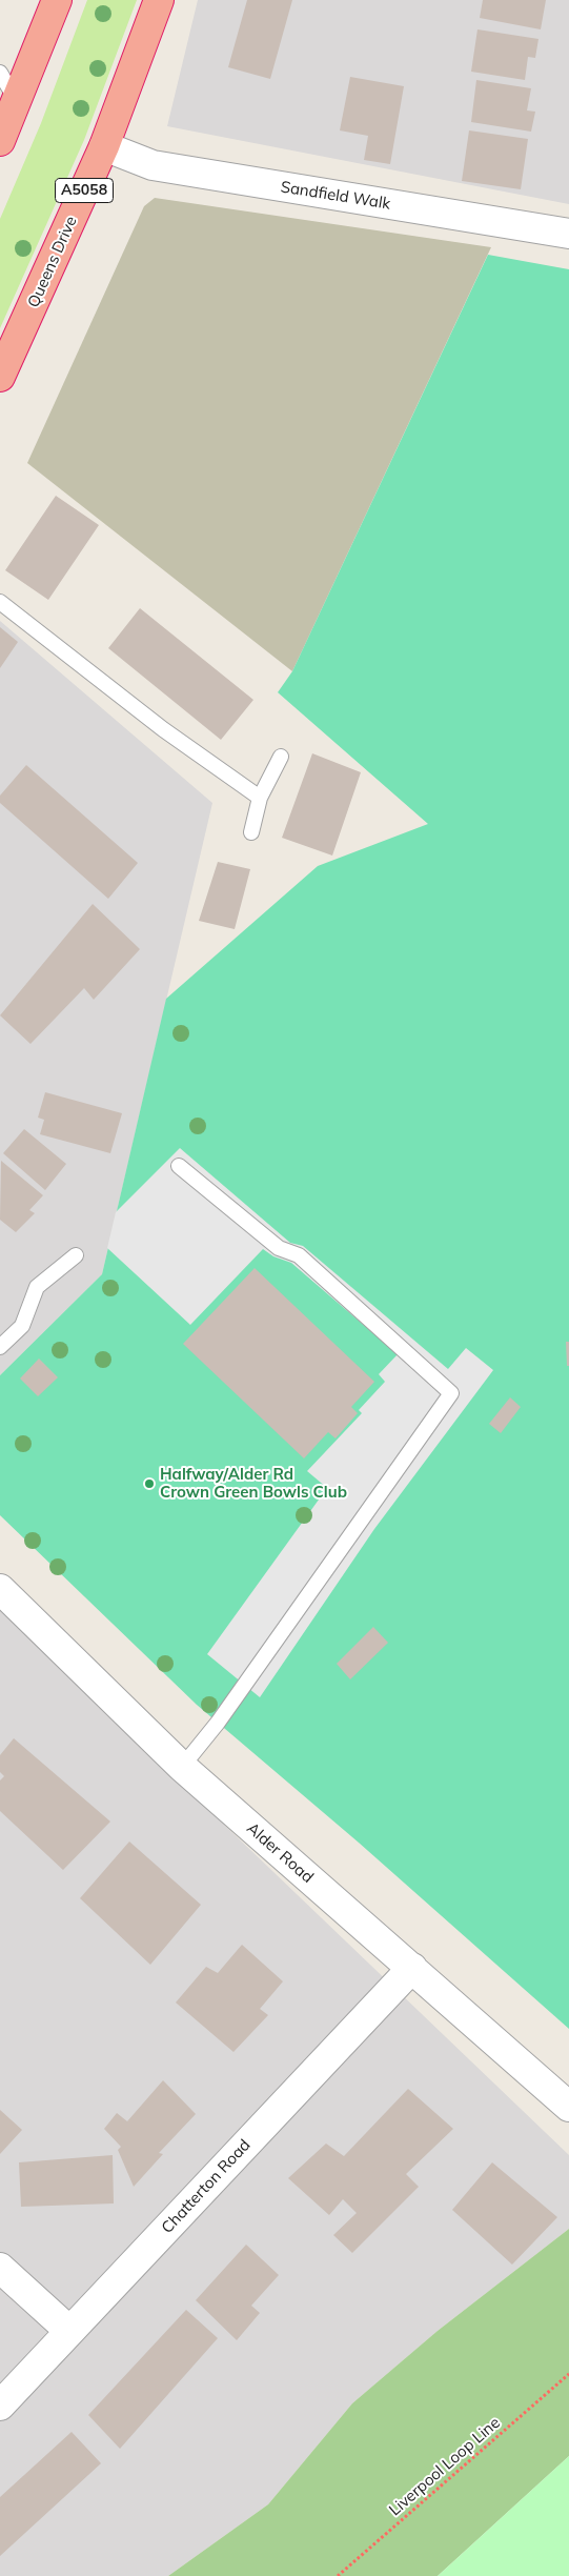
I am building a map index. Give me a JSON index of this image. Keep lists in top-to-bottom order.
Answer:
{
  "streets": {
    "highway": ["A5058", "Queens Drive"],
    "street": ["Sandfield Walk", "Alder Road", "Chatterton Road"],
    "path": ["Liverpool Loop Line"]
  },
  "crossings": [
    ["Sandfield Walk", "Queens Drive"],
    ["Alder Road", "Chatterton Road"]
  ],
  "places": ["Halfway/Alder Rd Crown Green Bowls Club"]
}
